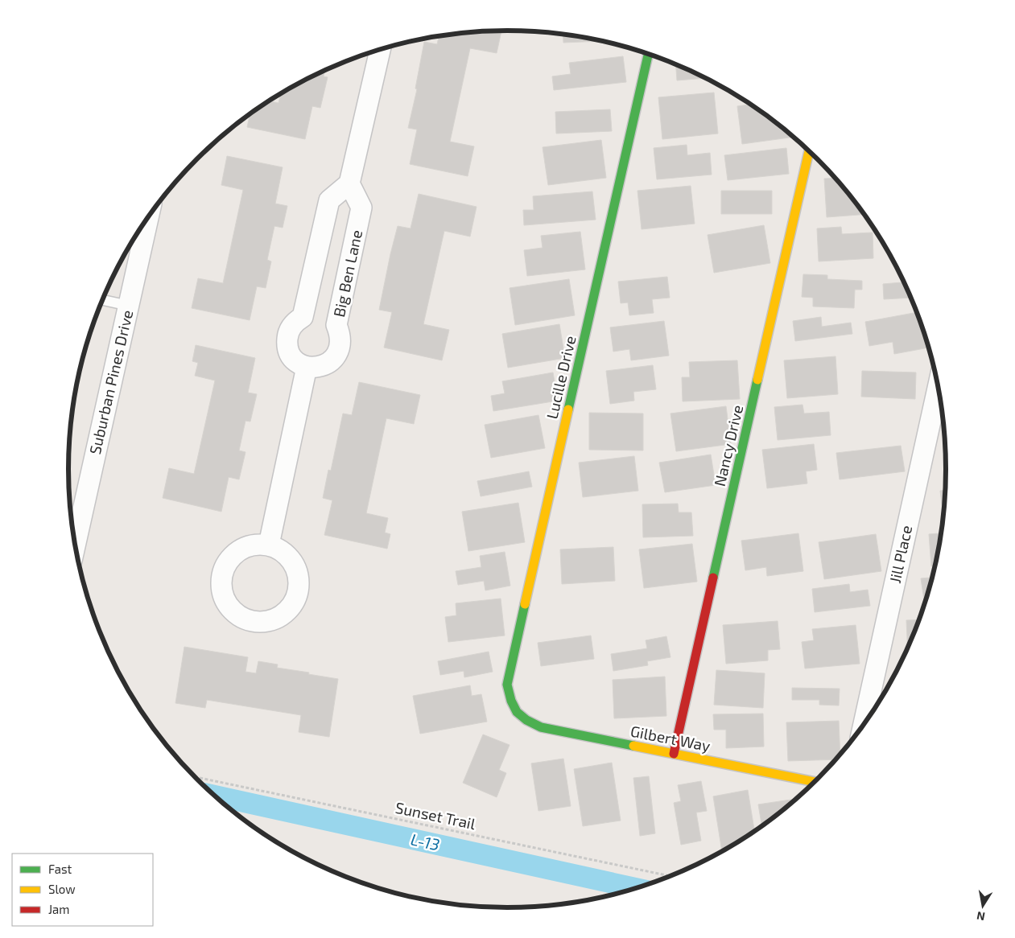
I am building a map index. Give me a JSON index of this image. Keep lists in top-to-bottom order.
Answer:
{
  "streets": {
    "street": [
      "Big Ben Lane",
      "Lucille Drive",
      "Suburban Pines Drive",
      "Nancy Drive",
      "Jill Place",
      "Gilbert Way"
    ],
    "path": ["Sunset Trail"]
  },
  "crossings": [
    ["Lucille Drive", "Gilbert Way"],
    ["Nancy Drive", "Gilbert Way"]
  ],
  "water": ["L-13"],
  "legend": ["Fast", "Slow", "Jam"],
  "north": "bottom"
}
